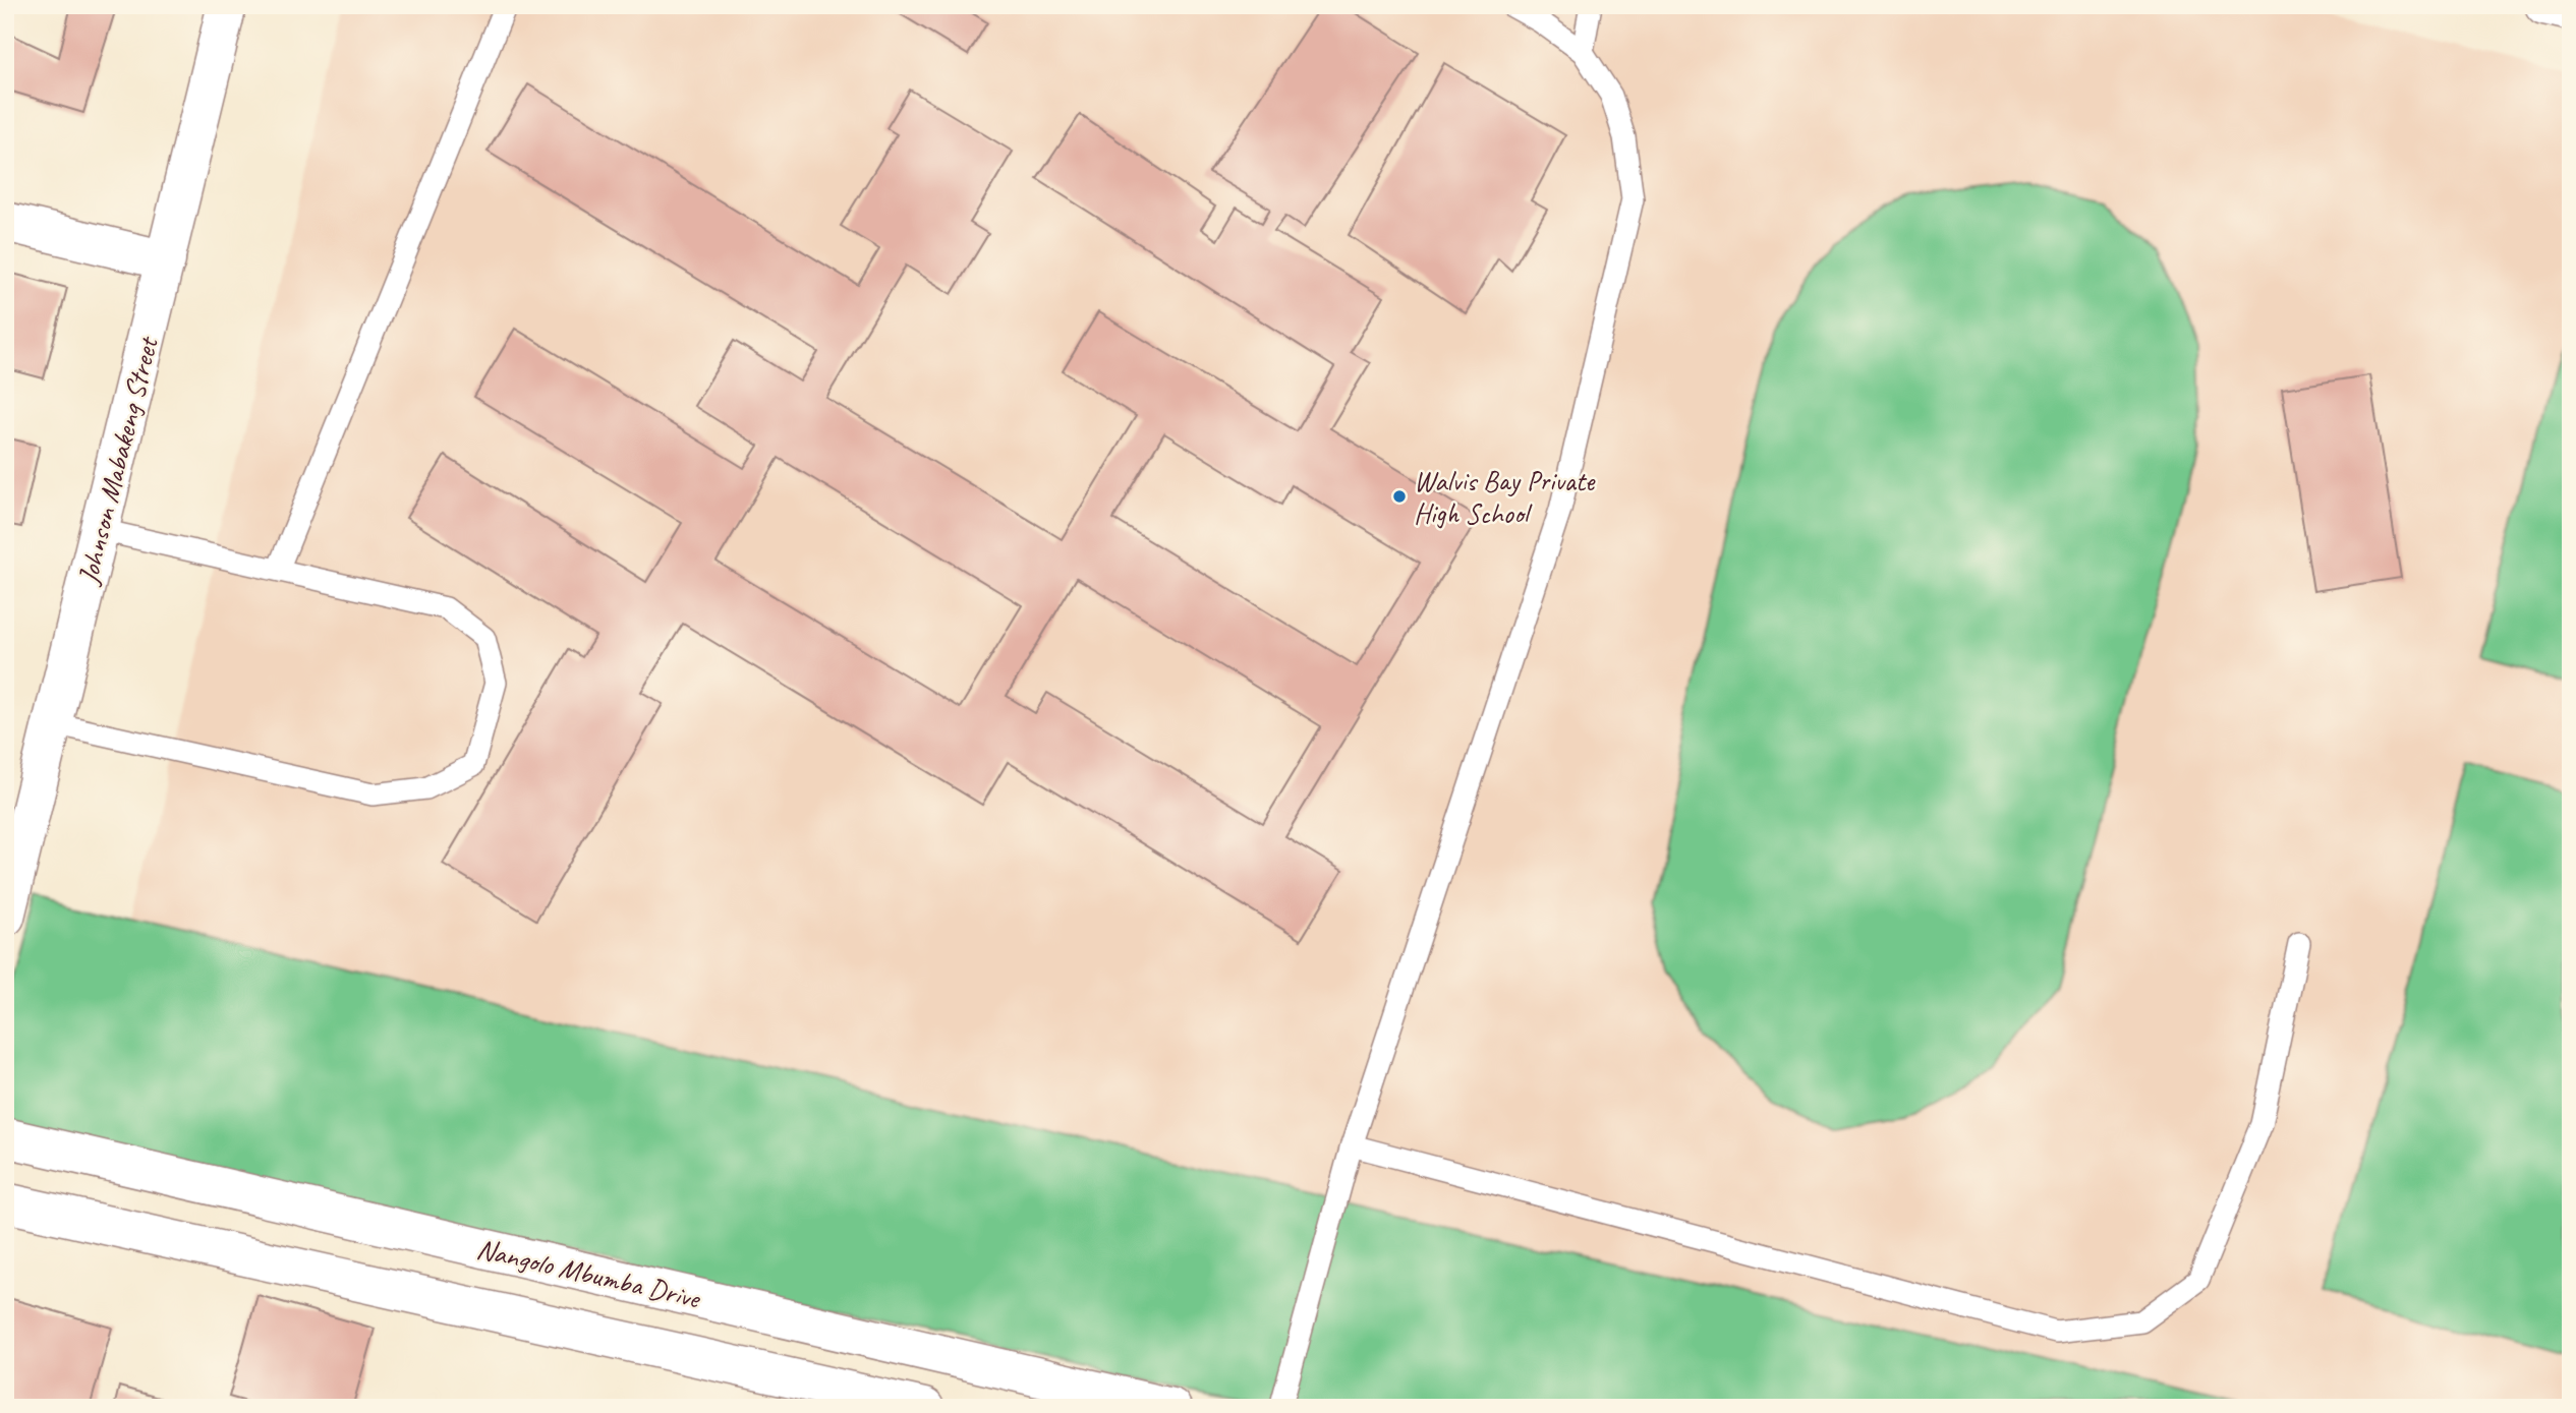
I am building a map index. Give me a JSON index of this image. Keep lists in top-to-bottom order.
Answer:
{
  "streets": {
    "street": ["Johnson Mabakeng Street", "Nangolo Mbumba Drive"]
  },
  "places": ["Walvis Bay Private High School"]
}
